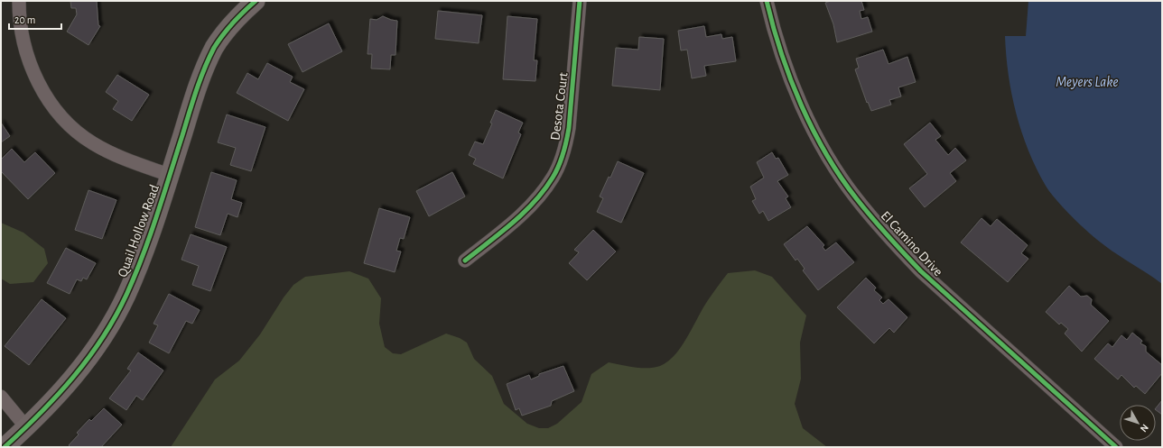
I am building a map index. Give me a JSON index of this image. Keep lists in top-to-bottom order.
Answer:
{
  "streets": {
    "street": ["Desota Court", "Quail Hollow Road", "El Camino Drive"]
  },
  "water": ["Meyers Lake"],
  "scale_bar": "20 m",
  "north": "bottom right"
}
